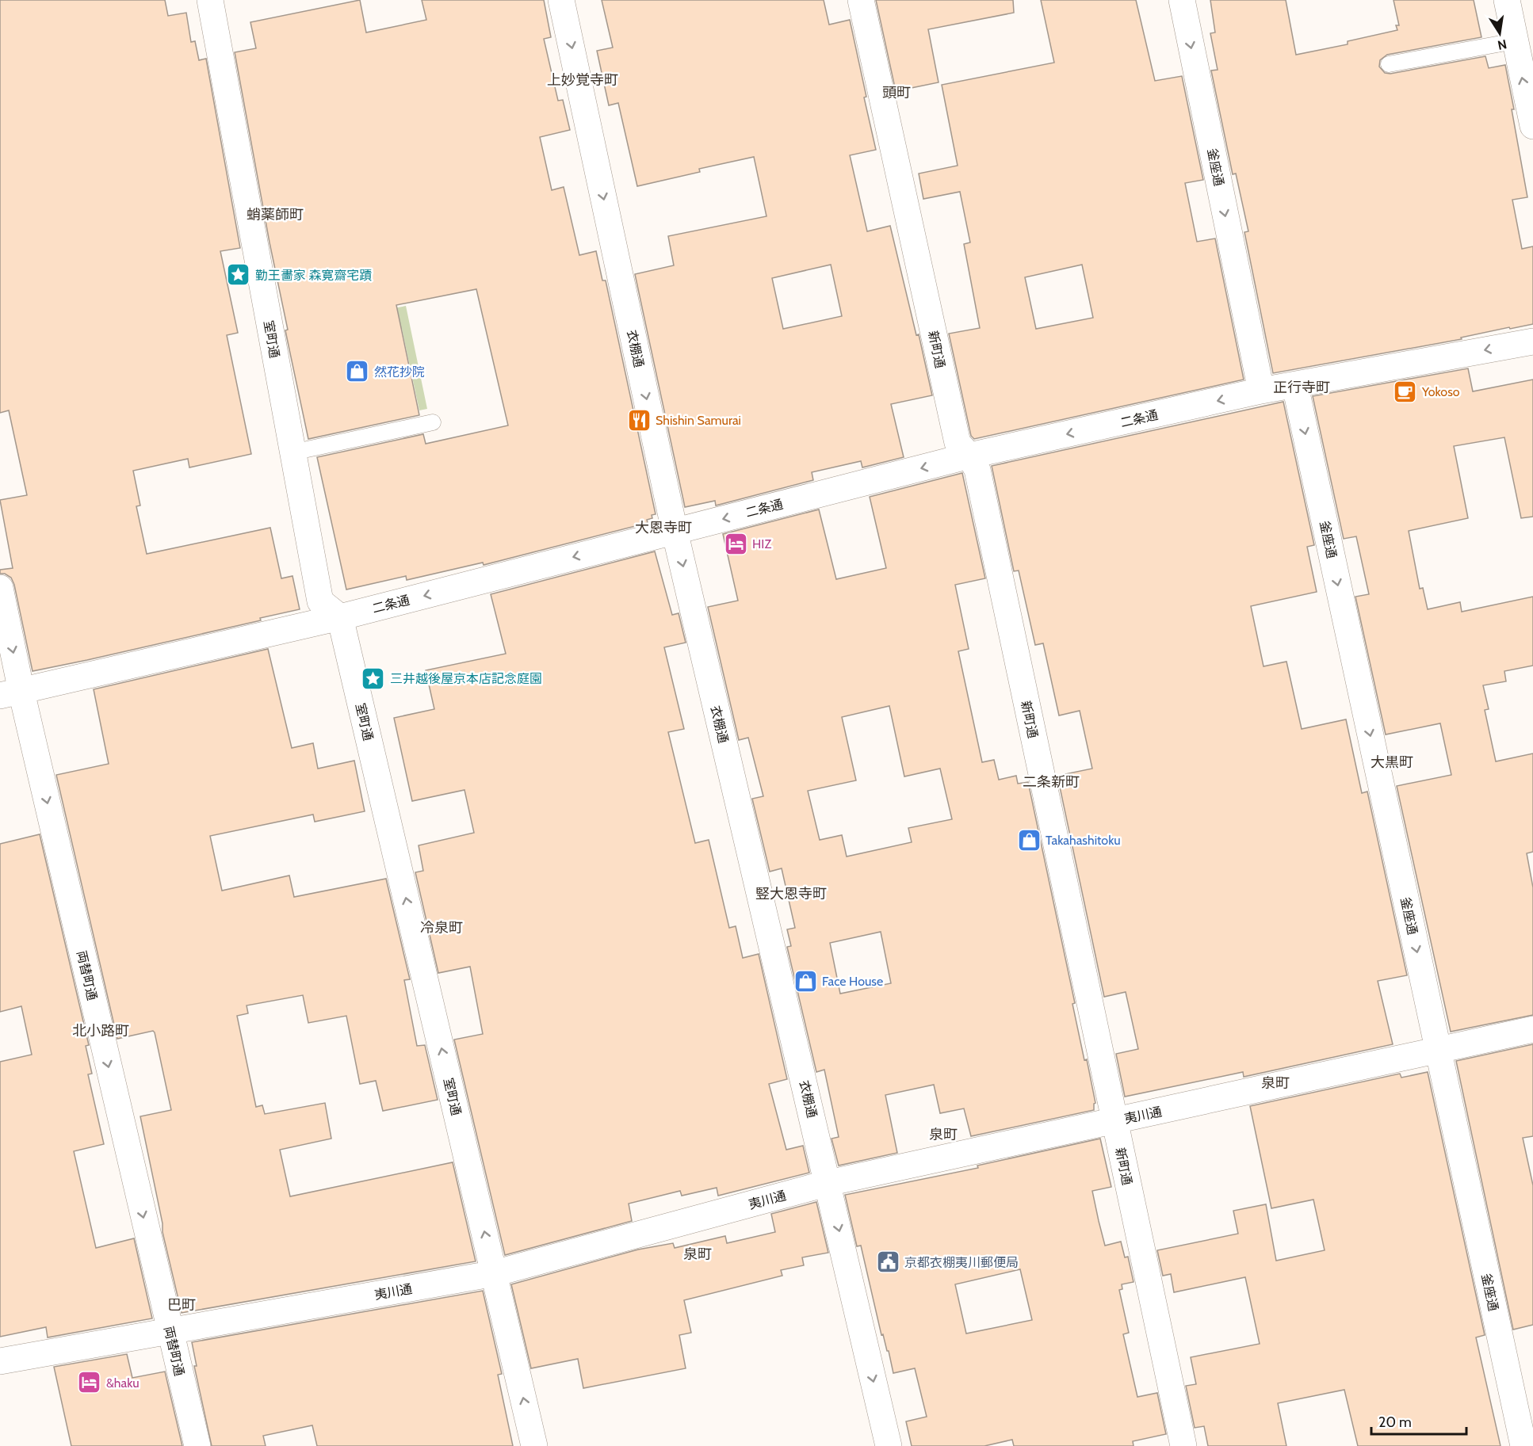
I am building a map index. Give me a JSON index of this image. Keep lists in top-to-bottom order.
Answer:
{
  "streets": {
    "street": [
      "釜座通",
      "室町通",
      "衣棚通",
      "新町通",
      "二条通",
      "両替町通",
      "夷川通"
    ]
  },
  "crossings": [
    ["釜座通", "二条通"],
    ["釜座通", "夷川通"],
    ["室町通", "二条通"],
    ["室町通", "夷川通"],
    ["衣棚通", "二条通"],
    ["衣棚通", "夷川通"],
    ["新町通", "二条通"],
    ["新町通", "夷川通"],
    ["二条通", "両替町通"],
    ["両替町通", "夷川通"]
  ],
  "one_way": [
    "釜座通",
    "室町通",
    "衣棚通",
    "二条通",
    "両替町通"
  ],
  "districts": [
    "上妙覚寺町",
    "頭町",
    "蛸薬師町",
    "正行寺町",
    "大恩寺町",
    "大黒町",
    "二条新町",
    "竪大恩寺町",
    "冷泉町",
    "北小路町",
    "泉町",
    "泉町",
    "泉町",
    "巴町"
  ],
  "places": {
    "place": ["勤王畵家 森寛齋宅蹟", "三井越後屋京本店記念庭園"],
    "shop": ["然花抄院", "Takahashitoku", "Face House"],
    "cafe": ["Yokoso"],
    "restaurant": ["Shishin Samurai"],
    "hotel": ["HIZ", "&haku"],
    "public building": ["京都衣棚夷川郵便局"]
  },
  "scale_bar": "20 m",
  "north": "bottom"
}
